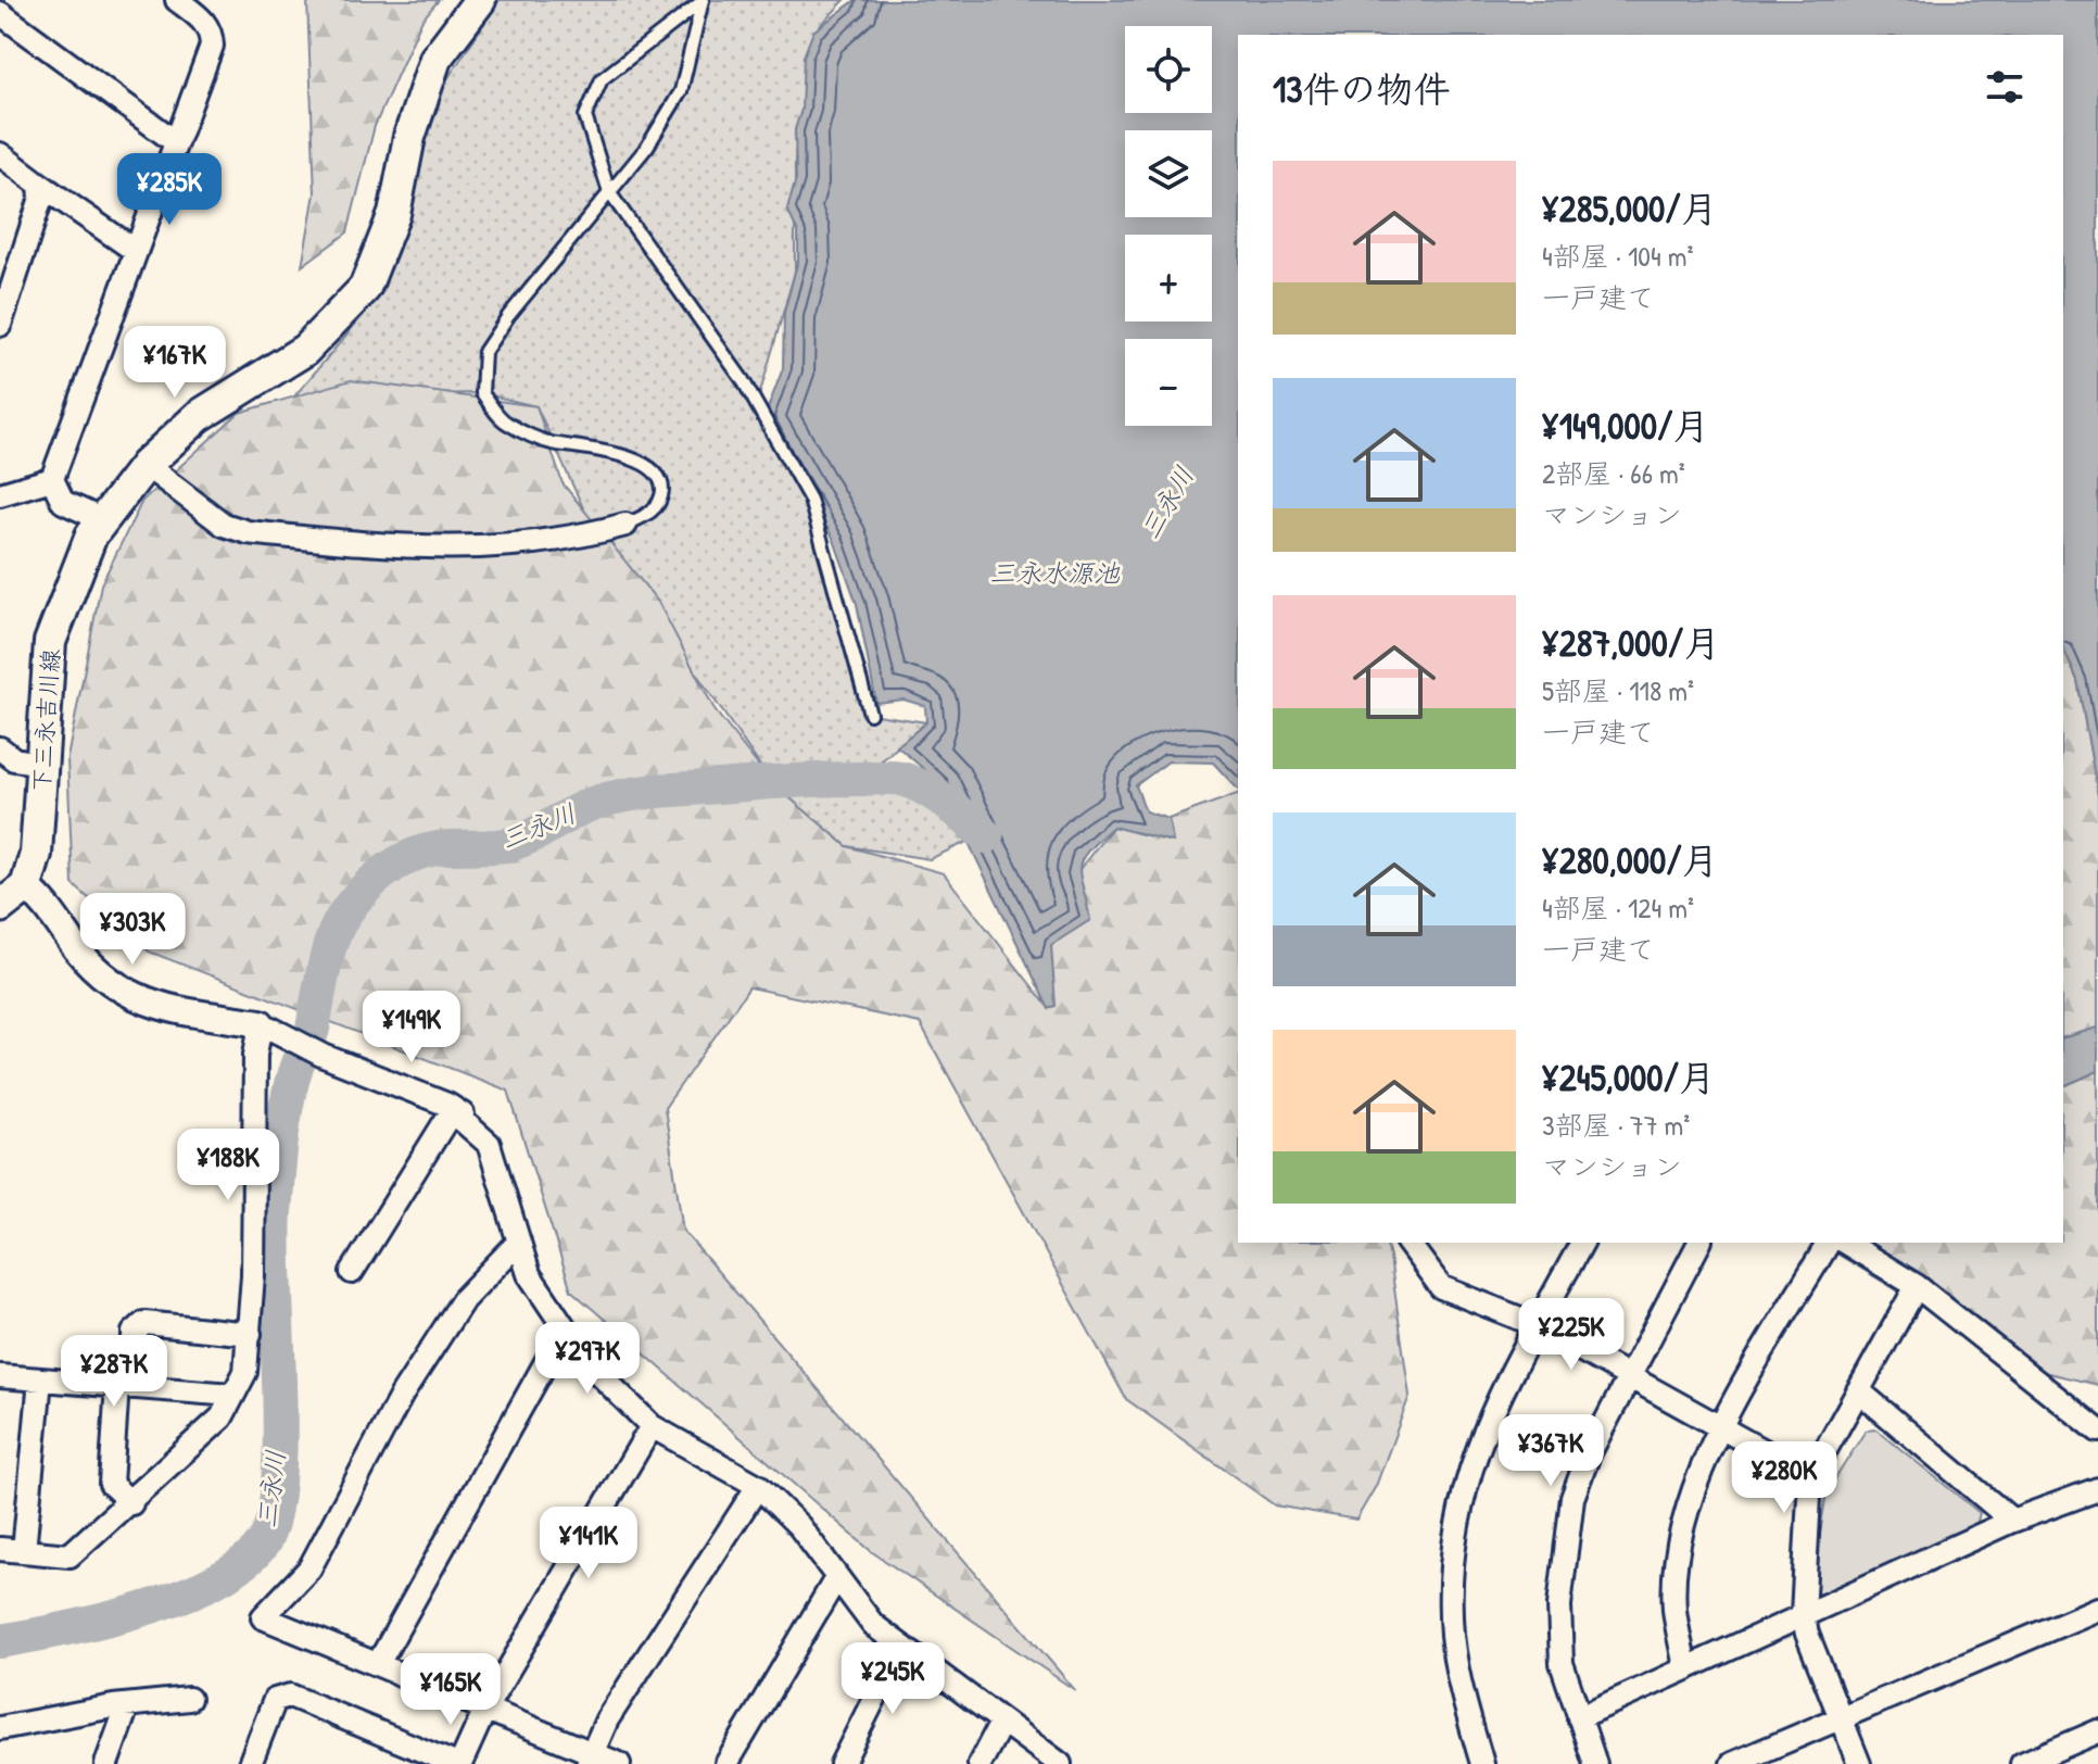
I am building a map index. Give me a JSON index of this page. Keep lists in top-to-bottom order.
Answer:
{
  "streets": {
    "main road": ["下三永吉川線"]
  },
  "water": ["三永川", "三永水源池"],
  "page": {
    "map_buttons": ["+", "−"],
    "heading": "13件の物件",
    "list": [
      {
        "name": "¥285,000/月",
        "note": "4部屋 · 104 m² · 一戸建て"
      },
      {
        "name": "¥149,000/月",
        "note": "2部屋 · 66 m² · マンション"
      },
      {
        "name": "¥287,000/月",
        "note": "5部屋 · 118 m² · 一戸建て"
      },
      {
        "name": "¥280,000/月",
        "note": "4部屋 · 124 m² · 一戸建て"
      },
      {
        "name": "¥245,000/月",
        "note": "3部屋 · 77 m² · マンション"
      }
    ],
    "price": [
      "¥285K",
      "¥167K",
      "¥303K",
      "¥149K",
      "¥188K",
      "¥225K",
      "¥297K",
      "¥287K",
      "¥367K",
      "¥280K",
      "¥141K",
      "¥245K",
      "¥165K"
    ]
  }
}
